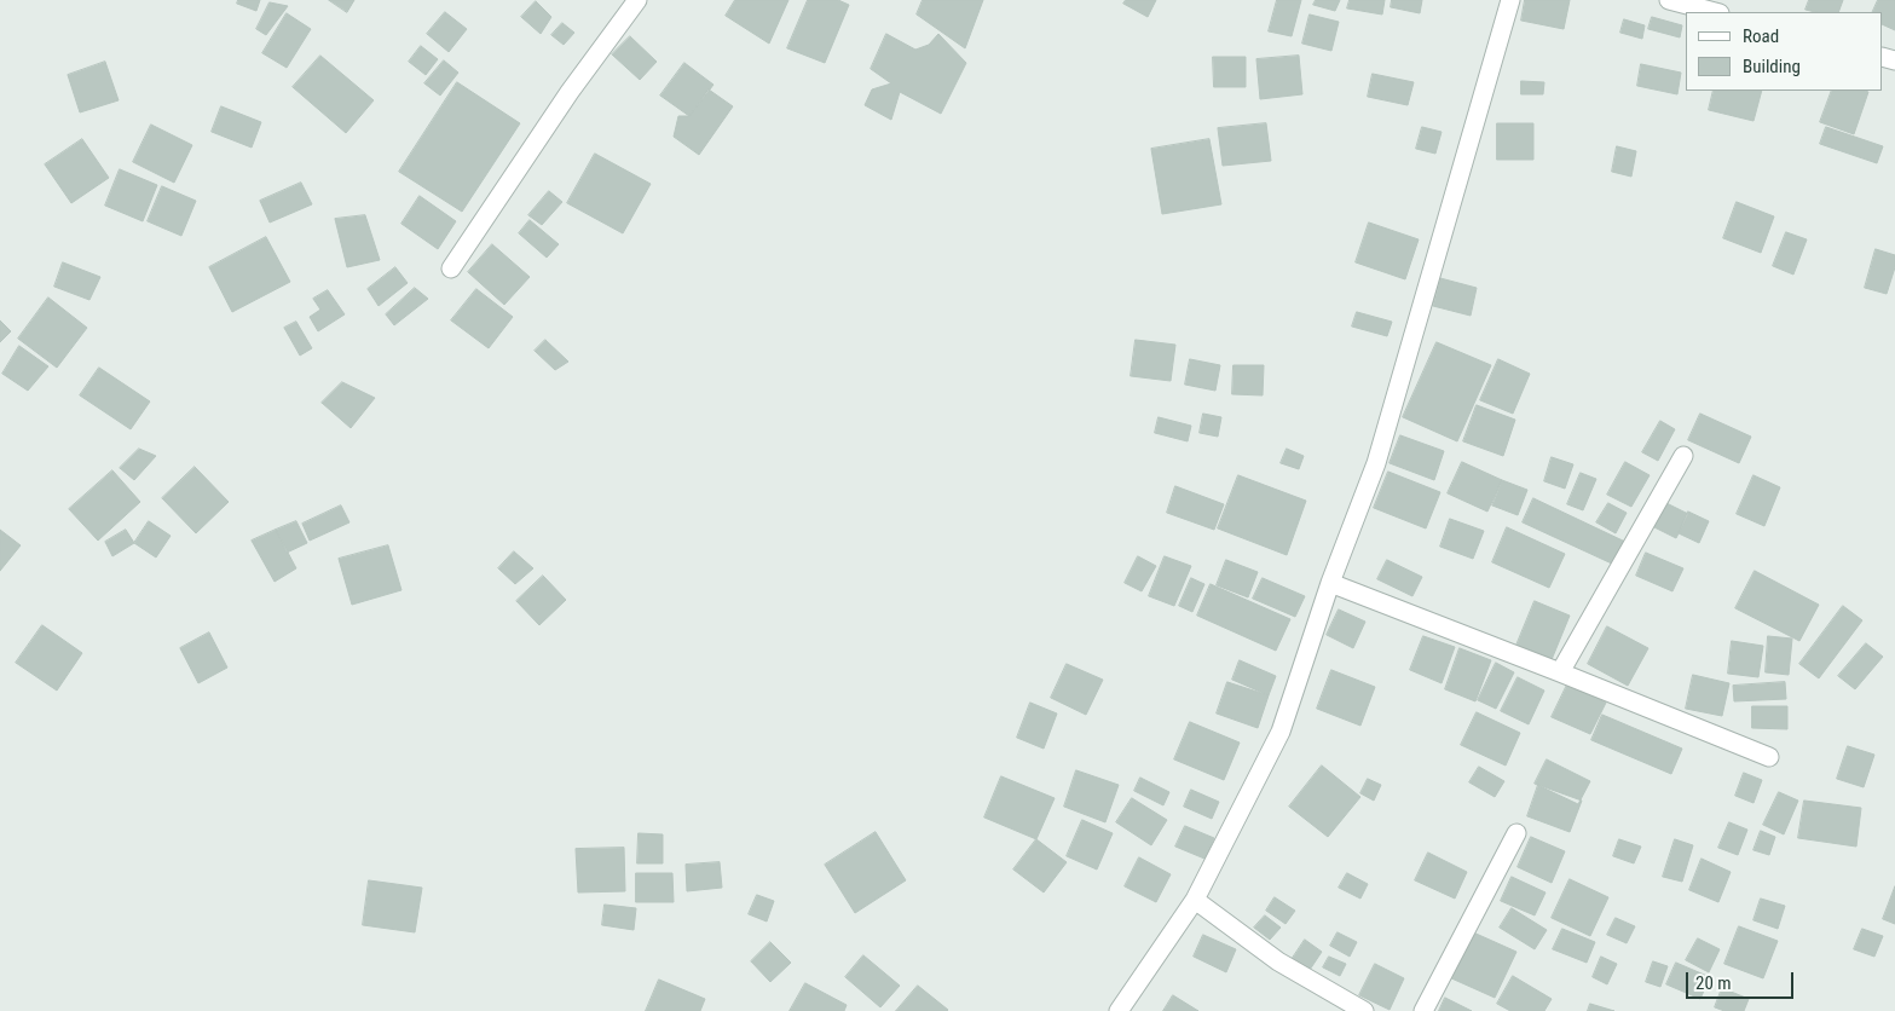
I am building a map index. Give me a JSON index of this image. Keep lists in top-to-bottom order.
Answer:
{
  "legend": ["Road", "Building"],
  "scale_bar": "20 m"
}
